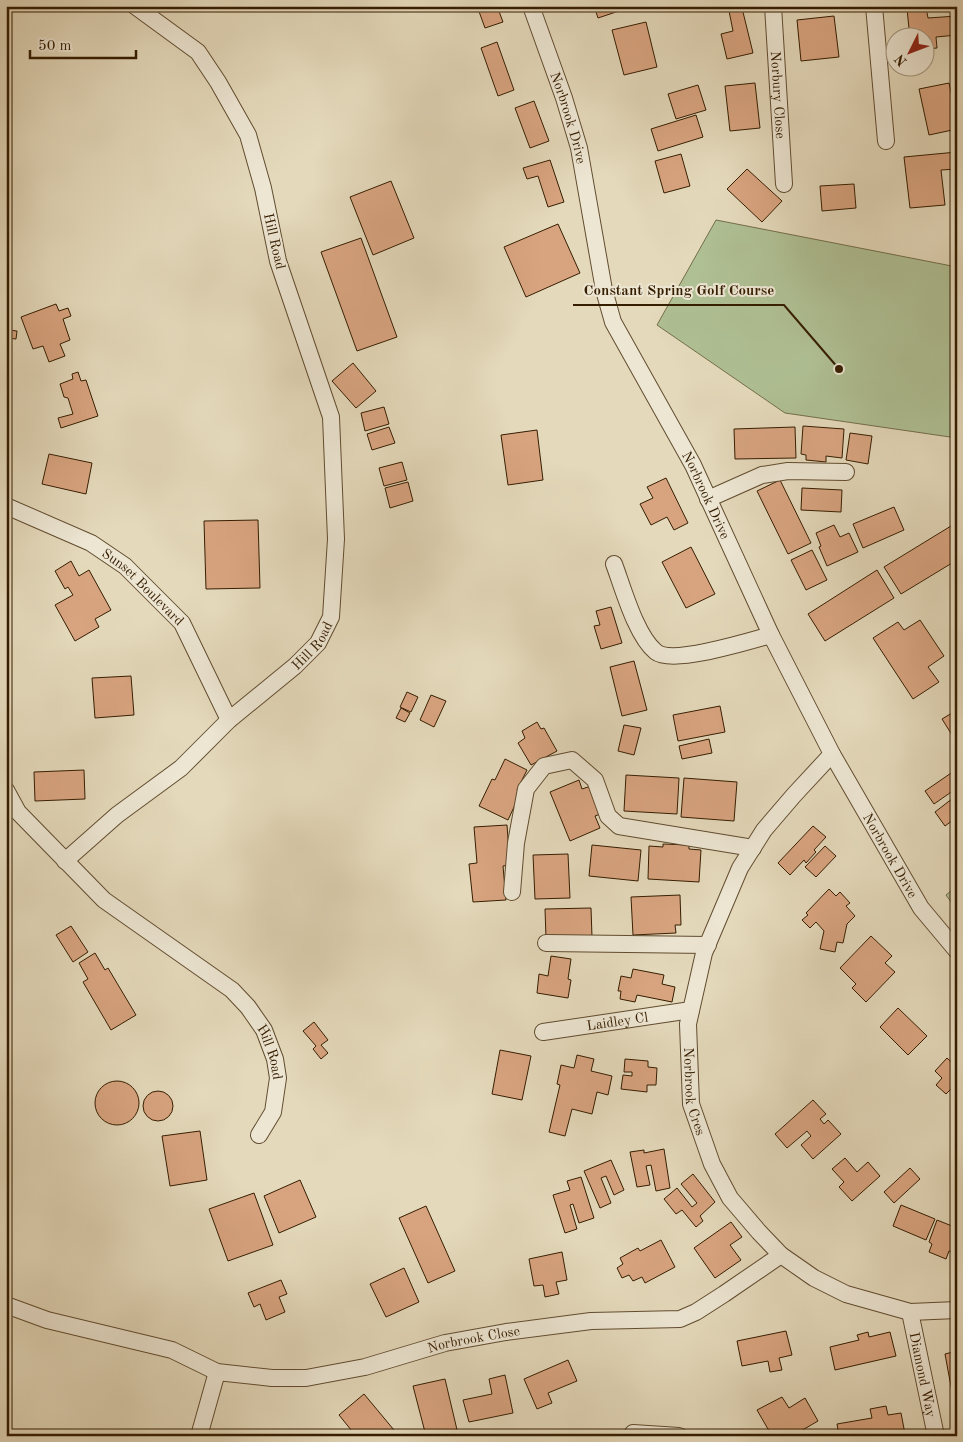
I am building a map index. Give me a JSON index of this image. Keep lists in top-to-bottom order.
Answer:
{
  "streets": {
    "street": [
      "Norbury Close",
      "Norbrook Drive",
      "Hill Road",
      "Sunset Boulevard",
      "Laidley Cl",
      "Norbrook Cres",
      "Norbrook Close",
      "Diamond Way"
    ]
  },
  "crossings": [
    ["Norbrook Drive", "Norbrook Cres"],
    ["Hill Road", "Sunset Boulevard"],
    ["Laidley Cl", "Norbrook Cres"],
    ["Norbrook Cres", "Norbrook Close"],
    ["Norbrook Cres", "Diamond Way"]
  ],
  "places": ["Constant Spring Golf Course"],
  "scale_bar": "50 m",
  "north": "bottom left"
}
